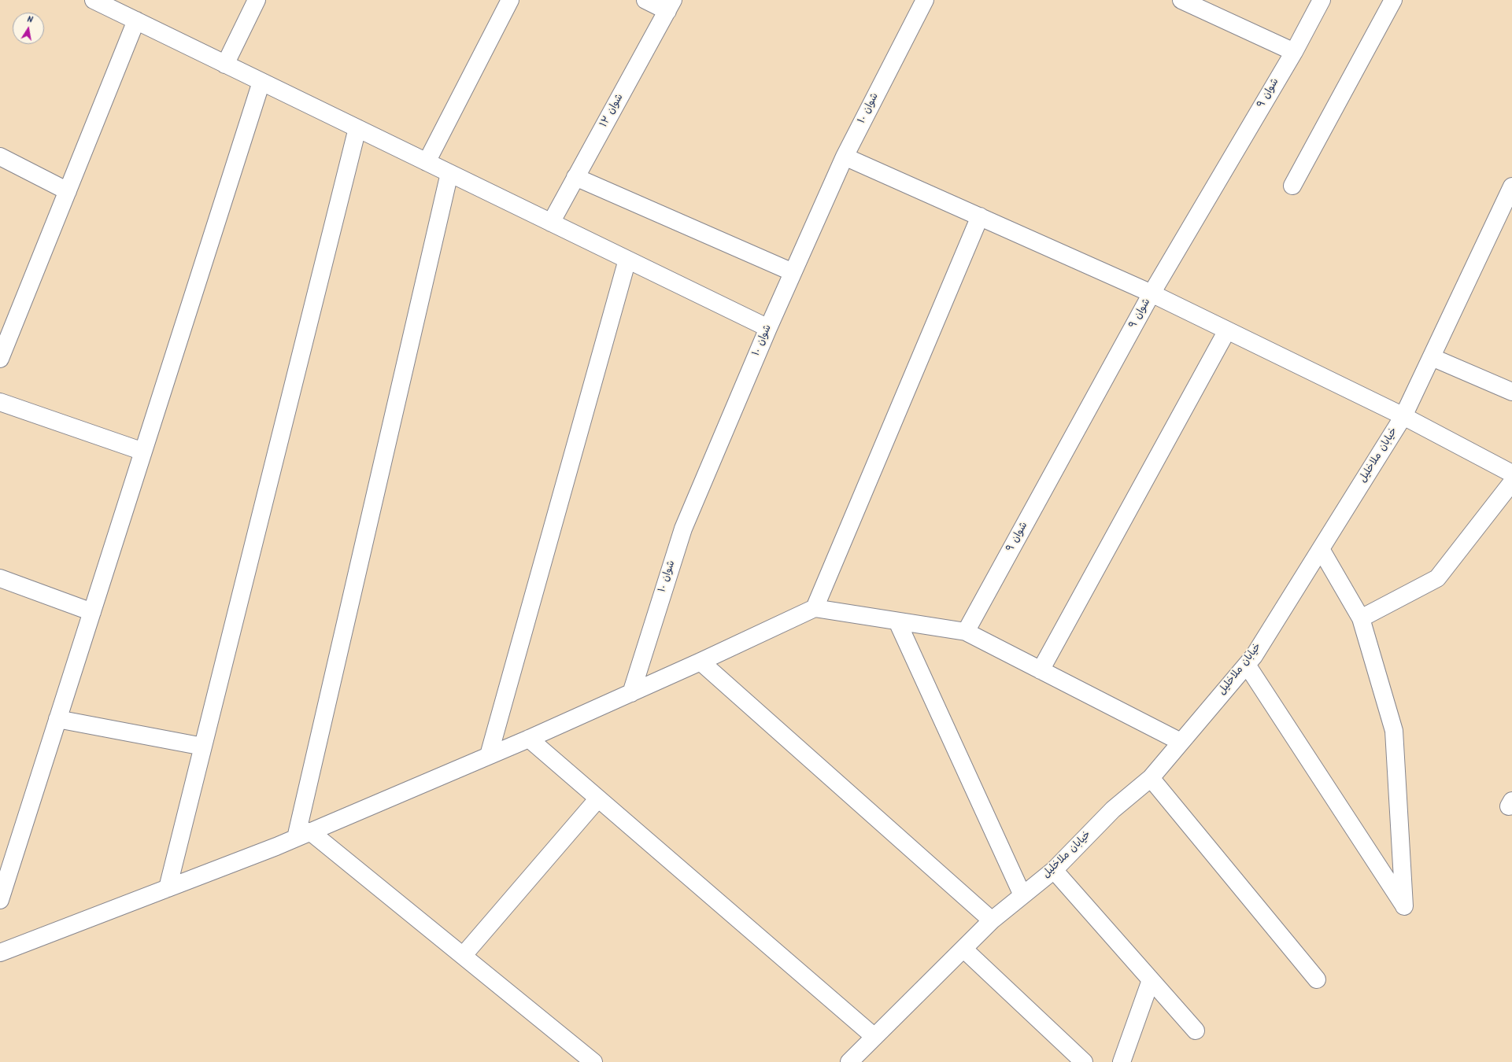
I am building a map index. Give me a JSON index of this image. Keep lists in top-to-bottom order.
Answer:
{
  "streets": {
    "street": [
      "شوان ۹",
      "شوان ۱۰",
      "شوان ۱۲",
      "خیابان ملاخلیل"
    ]
  },
  "north": "top"
}
